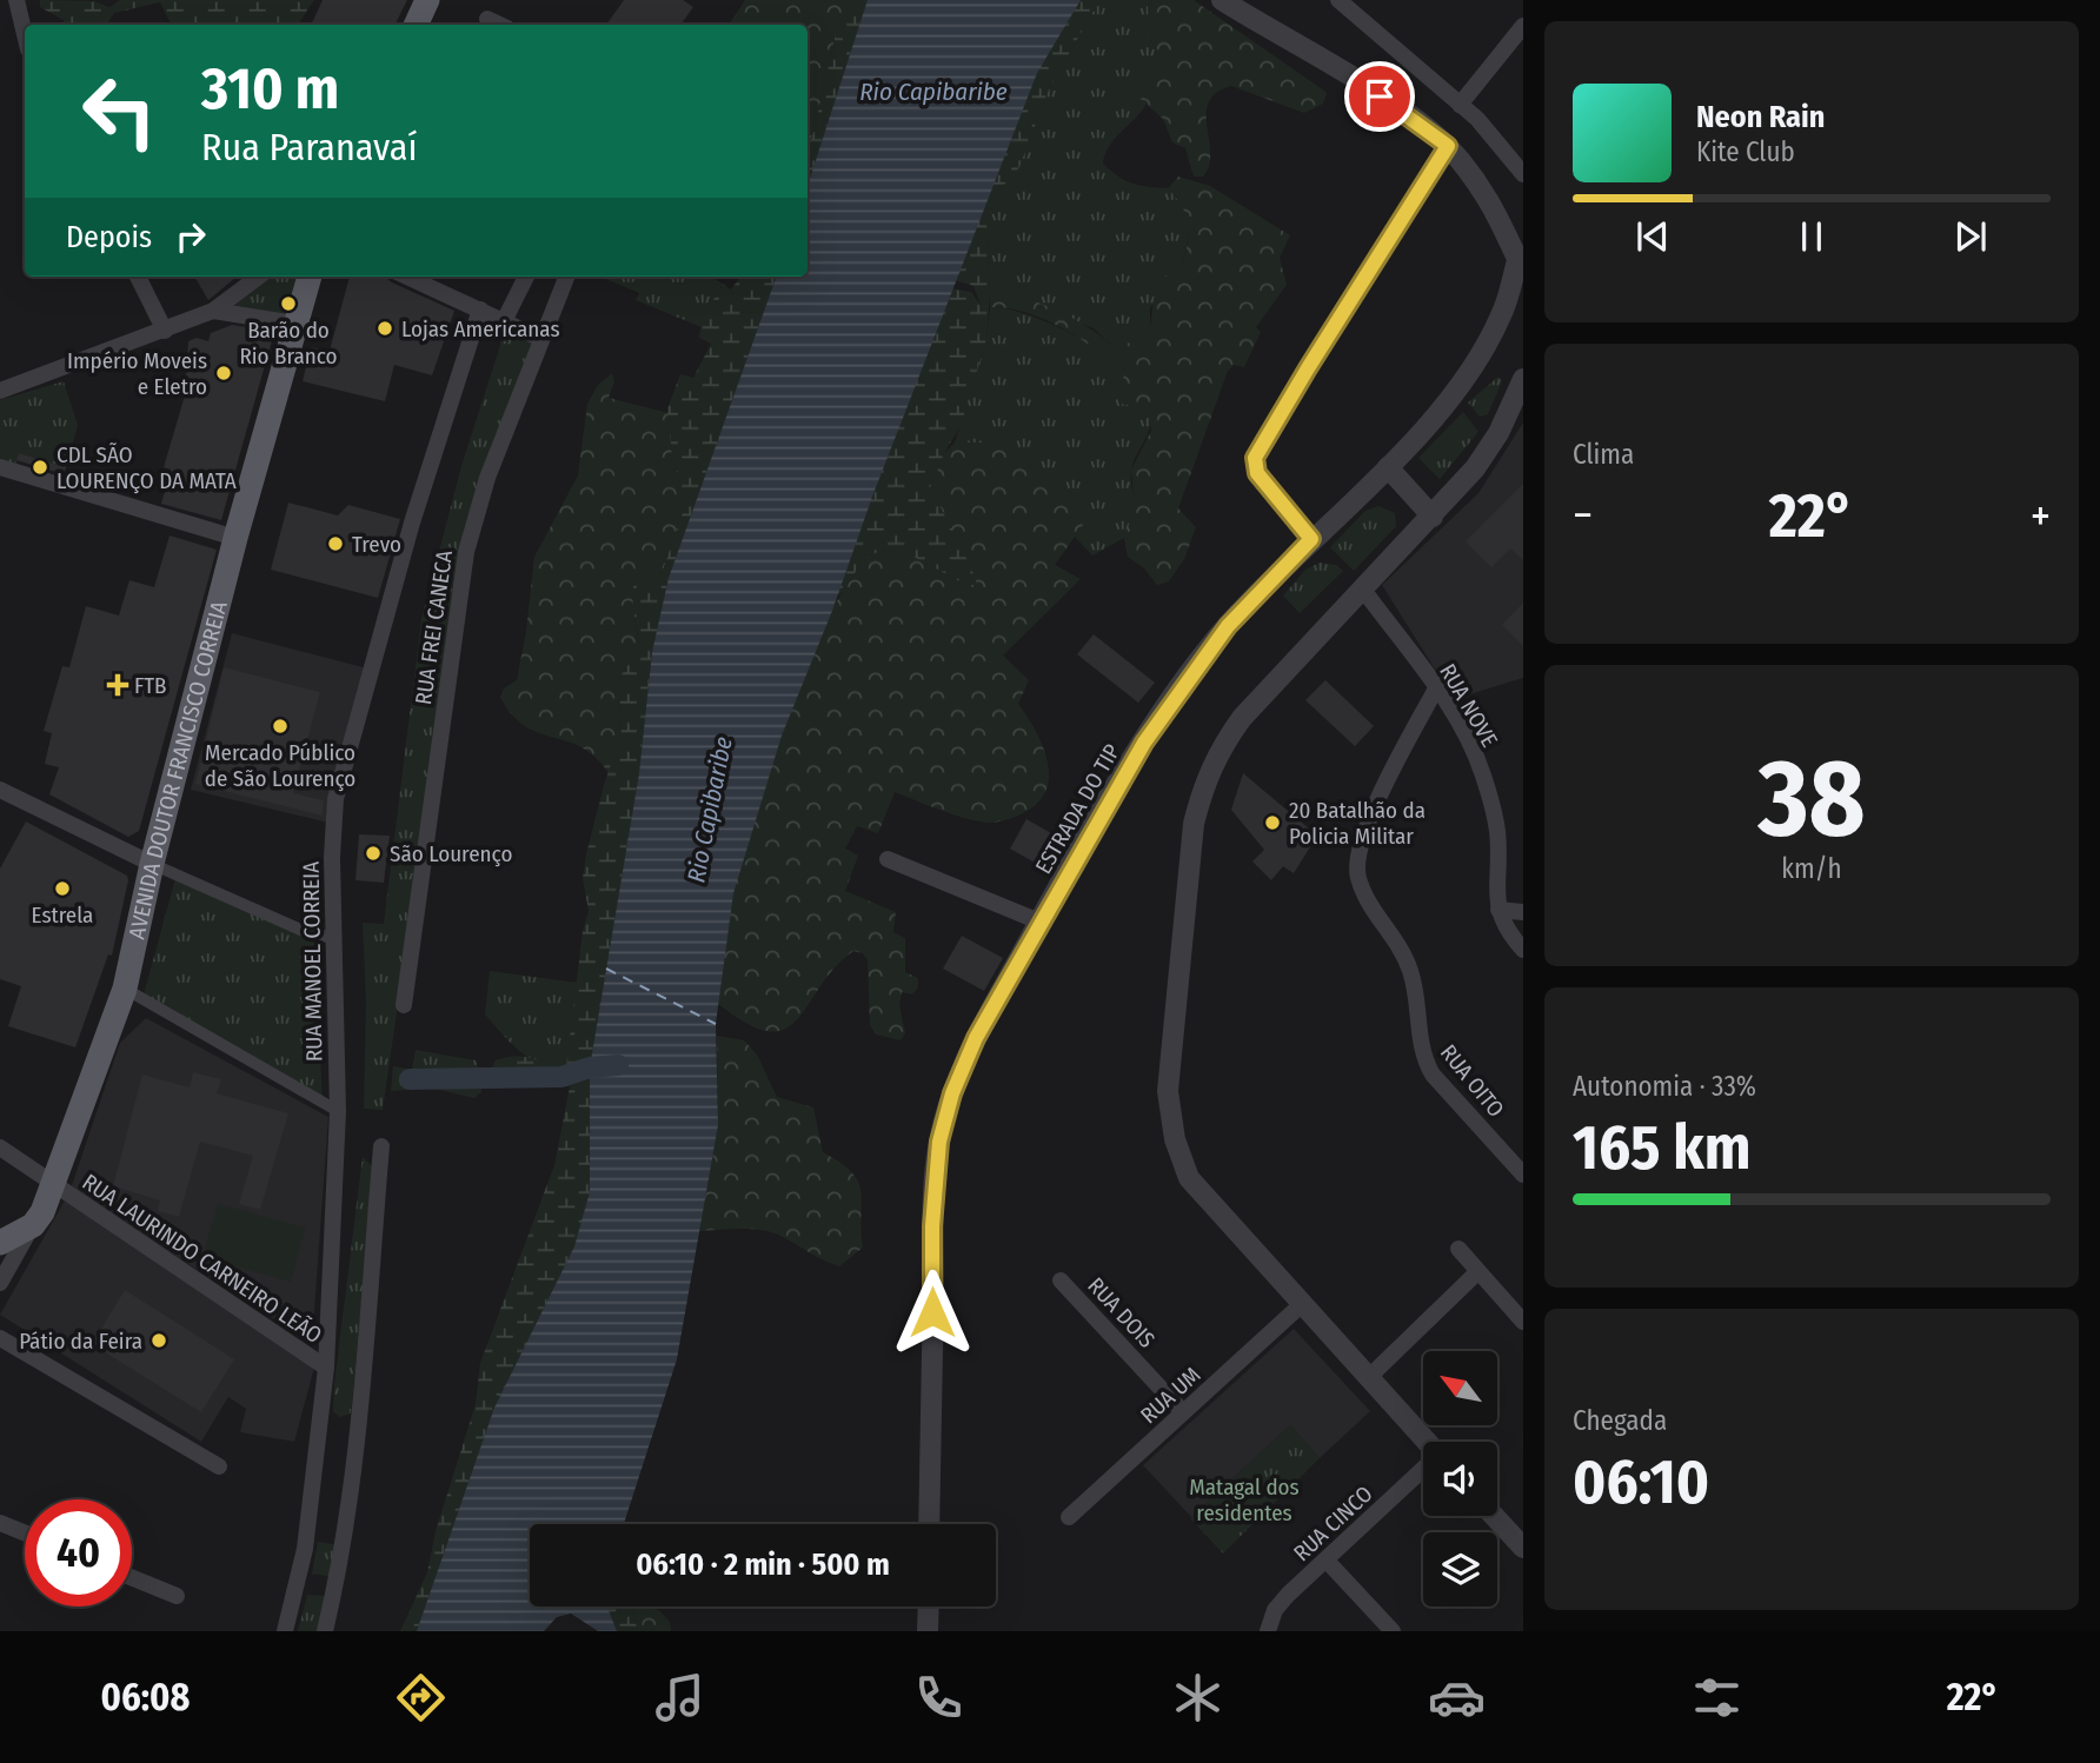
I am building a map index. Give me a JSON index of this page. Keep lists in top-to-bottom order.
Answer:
{
  "streets": {
    "main road": ["AVENIDA DOUTOR FRANCISCO CORREIA"],
    "street": [
      "RUA FREI CANECA",
      "RUA NOVE",
      "ESTRADA DO TIP",
      "RUA MANOEL CORREIA",
      "RUA OITO",
      "RUA LAURINDO CARNEIRO LEÃO",
      "RUA DOIS",
      "RUA UM",
      "RUA CINCO"
    ]
  },
  "crossings": [
    ["RUA NOVE", "RUA OITO"],
    ["AVENIDA DOUTOR FRANCISCO CORREIA", "RUA LAURINDO CARNEIRO LEÃO"],
    ["RUA MANOEL CORREIA", "RUA LAURINDO CARNEIRO LEÃO"],
    ["RUA DOIS", "RUA UM"]
  ],
  "water": ["Rio Capibaribe"],
  "parks": ["Matagal dos residentes"],
  "places": {
    "other": [
      "Barão do Rio Branco",
      "Lojas Americanas",
      "Império Moveis e Eletro",
      "CDL SÃO LOURENÇO DA MATA",
      "Trevo",
      "Mercado Público de São Lourenço",
      "20 Batalhão da Policia Militar",
      "São Lourenço",
      "Estrela",
      "Pátio da Feira"
    ],
    "health": ["FTB"]
  },
  "north": "top left",
  "page": {
    "turn": ["310 m", "Rua Paranavaí"],
    "song": ["Neon Rain", "Kite Club"],
    "then": "Depois",
    "tile": [
      "Clima",
      ["38", "km/h"],
      ["Autonomia · 33%", "165 km"],
      ["Chegada", "06:10"]
    ],
    "heat": ["−", "22°", "+"],
    "limit": "40",
    "trip": "06:10 · 2 min · 500 m",
    "tabs": ["06:08", "22°"]
  }
}
